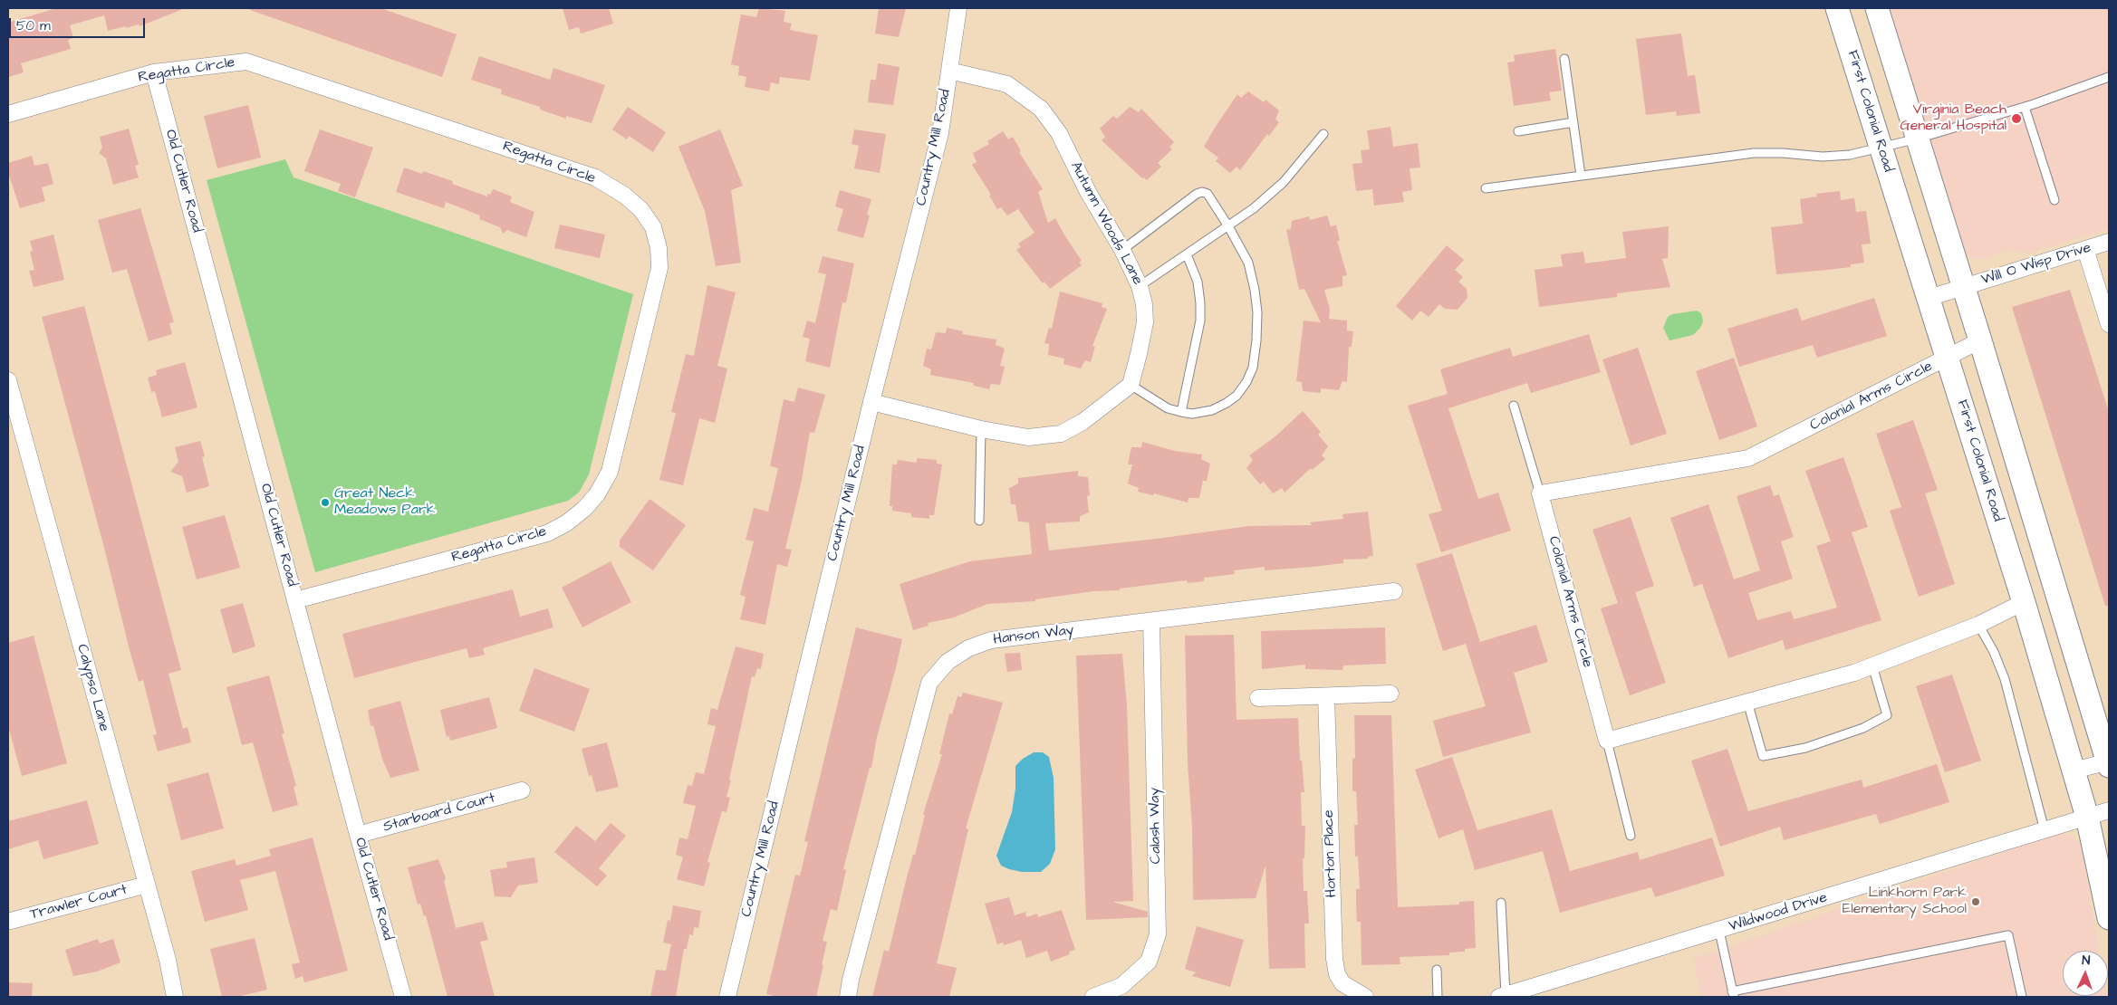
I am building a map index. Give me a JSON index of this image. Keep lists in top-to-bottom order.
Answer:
{
  "streets": {
    "main road": ["First Colonial Road"],
    "street": [
      "Regatta Circle",
      "Country Mill Road",
      "Old Cutler Road",
      "Autumn Woods Lane",
      "Will O Wisp Drive",
      "Colonial Arms Circle",
      "Hanson Way",
      "Calypso Lane",
      "Starboard Court",
      "Calash Way",
      "Horton Place",
      "Trawler Court",
      "Wildwood Drive"
    ]
  },
  "crossings": [
    ["Regatta Circle", "Old Cutler Road"],
    ["First Colonial Road", "Will O Wisp Drive"],
    ["First Colonial Road", "Colonial Arms Circle"],
    ["First Colonial Road", "Wildwood Drive"],
    ["Country Mill Road", "Autumn Woods Lane"],
    ["Old Cutler Road", "Starboard Court"],
    ["Hanson Way", "Calash Way"],
    ["Calypso Lane", "Trawler Court"]
  ],
  "places": ["Virginia Beach General Hospital", "Great Neck Meadows Park", "Linkhorn Park Elementary School"],
  "scale_bar": "50 m",
  "north": "top"
}
